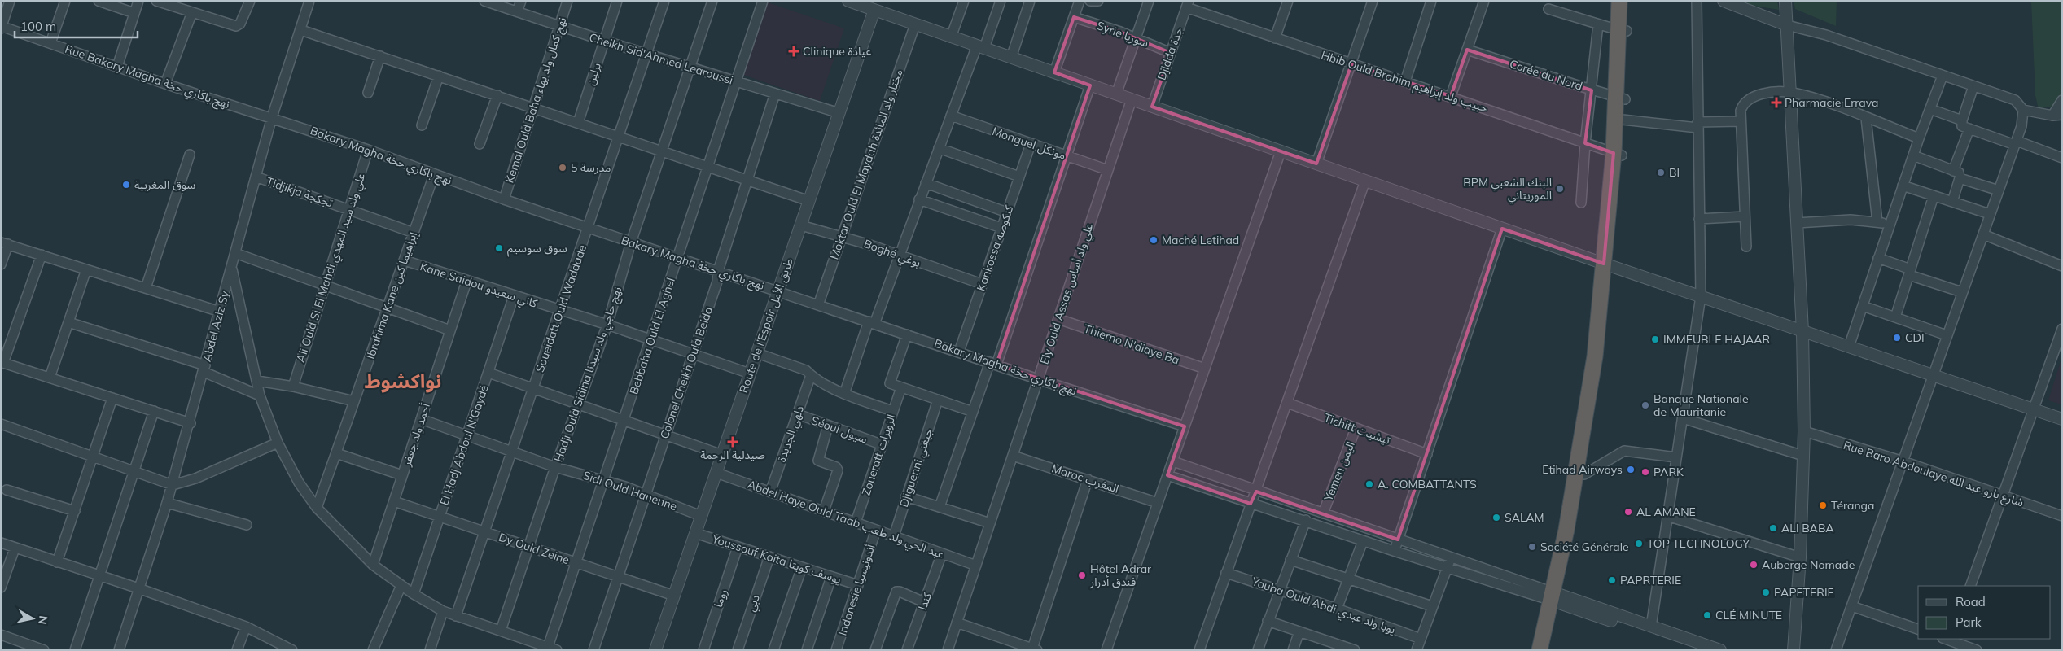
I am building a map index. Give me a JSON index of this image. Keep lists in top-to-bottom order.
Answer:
{
  "streets": {
    "street": [
      "Syrie سوريا",
      "Djidda جدة",
      "Cheikh Sid'Ahmed Learoussi",
      "برلين",
      "Corée du Nord",
      "Rue Bakary Magha نهج باكاري حخة",
      "Hbib Ould Brahim حبيب ولد إبراهيم",
      "Kemal Ould Baha نهج كمال ولد بهاء",
      "Monguel مونكل",
      "Bakary Magha نهج باكاري حخة",
      "Moktar Ould El Maydah مختار ولد المائدة",
      "Tidjikja تجكجة",
      "Kankossa كنكوصه",
      "Boghé بوغي",
      "Ali Ould Si El Mahdi علي ولد سيد المهدي",
      "Kane Saidou كاني سعيدو",
      "Ely Ould Assas علي ولد أساس",
      "Ibrahima Kane إبراهيما كين",
      "Soueidatt Ould Waddade",
      "Route de l’Espoir طريق الأمل",
      "Abdel Aziz Sy",
      "Bebbaha Ould El Aghel",
      "Thierno N'diaye Ba",
      "Colonel Cheikh Ould Beida",
      "Hadji Ould Sidina نهج حاجي ولد سيدنا",
      "Tichitt تيشيت",
      "Séoul سيول",
      "دلهي الجديدة",
      "أحمد ولد جعفر",
      "El Hadj Abdoul N'Gaydé",
      "Zoueratt الزويرات",
      "Djiguenni جيغني",
      "Yemen اليمن",
      "Rue Baro Abdoulaye شارع بارو عبد الله",
      "Maroc المغرب",
      "Sidi Ould Hanenne",
      "Abdel Haye Ould Taab عبد الحي ولد طعب",
      "Dy Ould Zeine",
      "Youssouf Koita يوسف كويتا",
      "Indonesie أندونيسيا",
      "روما",
      "كندا",
      "دبي",
      "Youba Ould Abdi يوبا ولد عبدي"
    ]
  },
  "crossings": [
    ["Syrie سوريا", "Djidda جدة"],
    ["Djidda جدة", "Hbib Ould Brahim حبيب ولد إبراهيم"],
    ["Cheikh Sid'Ahmed Learoussi", "برلين"],
    ["Cheikh Sid'Ahmed Learoussi", "Kemal Ould Baha نهج كمال ولد بهاء"],
    ["Cheikh Sid'Ahmed Learoussi", "Soueidatt Ould Waddade"],
    ["Cheikh Sid'Ahmed Learoussi", "Route de l’Espoir طريق الأمل"],
    ["Cheikh Sid'Ahmed Learoussi", "Bebbaha Ould El Aghel"],
    ["Cheikh Sid'Ahmed Learoussi", "Colonel Cheikh Ould Beida"],
    ["Cheikh Sid'Ahmed Learoussi", "Hadji Ould Sidina نهج حاجي ولد سيدنا"],
    ["Rue Bakary Magha نهج باكاري حخة", "Bakary Magha نهج باكاري حخة"],
    ["Rue Bakary Magha نهج باكاري حخة", "Abdel Aziz Sy"],
    ["Kemal Ould Baha نهج كمال ولد بهاء", "Bakary Magha نهج باكاري حخة"],
    ["Monguel مونكل", "Kankossa كنكوصه"],
    ["Monguel مونكل", "Ely Ould Assas علي ولد أساس"],
    ["Bakary Magha نهج باكاري حخة", "Moktar Ould El Maydah مختار ولد المائدة"],
    ["Bakary Magha نهج باكاري حخة", "Kankossa كنكوصه"],
    ["Bakary Magha نهج باكاري حخة", "Ali Ould Si El Mahdi علي ولد سيد المهدي"],
    ["Bakary Magha نهج باكاري حخة", "Ely Ould Assas علي ولد أساس"],
    ["Bakary Magha نهج باكاري حخة", "Ibrahima Kane إبراهيما كين"],
    ["Bakary Magha نهج باكاري حخة", "Soueidatt Ould Waddade"],
    ["Bakary Magha نهج باكاري حخة", "Route de l’Espoir طريق الأمل"],
    ["Bakary Magha نهج باكاري حخة", "Abdel Aziz Sy"],
    ["Bakary Magha نهج باكاري حخة", "Bebbaha Ould El Aghel"],
    ["Bakary Magha نهج باكاري حخة", "Colonel Cheikh Ould Beida"],
    ["Bakary Magha نهج باكاري حخة", "Hadji Ould Sidina نهج حاجي ولد سيدنا"],
    ["Moktar Ould El Maydah مختار ولد المائدة", "Boghé بوغي"],
    ["Tidjikja تجكجة", "Ali Ould Si El Mahdi علي ولد سيد المهدي"],
    ["Tidjikja تجكجة", "Ibrahima Kane إبراهيما كين"],
    ["Tidjikja تجكجة", "Abdel Aziz Sy"],
    ["Kankossa كنكوصه", "Boghé بوغي"],
    ["Boghé بوغي", "Route de l’Espoir طريق الأمل"],
    ["Kane Saidou كاني سعيدو", "Ibrahima Kane إبراهيما كين"],
    ["Kane Saidou كاني سعيدو", "Soueidatt Ould Waddade"],
    ["Kane Saidou كاني سعيدو", "Route de l’Espoir طريق الأمل"],
    ["Kane Saidou كاني سعيدو", "Bebbaha Ould El Aghel"],
    ["Kane Saidou كاني سعيدو", "Colonel Cheikh Ould Beida"],
    ["Kane Saidou كاني سعيدو", "Hadji Ould Sidina نهج حاجي ولد سيدنا"],
    ["Kane Saidou كاني سعيدو", "أحمد ولد جعفر"],
    ["Kane Saidou كاني سعيدو", "El Hadj Abdoul N'Gaydé"],
    ["Ely Ould Assas علي ولد أساس", "Thierno N'diaye Ba"],
    ["Ely Ould Assas علي ولد أساس", "Maroc المغرب"],
    ["Ely Ould Assas علي ولد أساس", "Abdel Haye Ould Taab عبد الحي ولد طعب"],
    ["Soueidatt Ould Waddade", "Sidi Ould Hanenne"],
    ["Soueidatt Ould Waddade", "Dy Ould Zeine"],
    ["Route de l’Espoir طريق الأمل", "Sidi Ould Hanenne"],
    ["Route de l’Espoir طريق الأمل", "Abdel Haye Ould Taab عبد الحي ولد طعب"],
    ["Route de l’Espoir طريق الأمل", "Dy Ould Zeine"],
    ["Route de l’Espoir طريق الأمل", "Youssouf Koita يوسف كويتا"],
    ["Bebbaha Ould El Aghel", "Sidi Ould Hanenne"],
    ["Bebbaha Ould El Aghel", "Dy Ould Zeine"],
    ["Colonel Cheikh Ould Beida", "Sidi Ould Hanenne"],
    ["Colonel Cheikh Ould Beida", "Dy Ould Zeine"],
    ["Hadji Ould Sidina نهج حاجي ولد سيدنا", "Sidi Ould Hanenne"],
    ["Hadji Ould Sidina نهج حاجي ولد سيدنا", "Dy Ould Zeine"],
    ["Tichitt تيشيت", "Yemen اليمن"],
    ["Séoul سيول", "دلهي الجديدة"],
    ["Séoul سيول", "Zoueratt الزويرات"],
    ["دلهي الجديدة", "Abdel Haye Ould Taab عبد الحي ولد طعب"],
    ["أحمد ولد جعفر", "Sidi Ould Hanenne"],
    ["أحمد ولد جعفر", "Dy Ould Zeine"],
    ["El Hadj Abdoul N'Gaydé", "Sidi Ould Hanenne"],
    ["El Hadj Abdoul N'Gaydé", "Dy Ould Zeine"],
    ["Zoueratt الزويرات", "Abdel Haye Ould Taab عبد الحي ولد طعب"],
    ["Djiguenni جيغني", "Abdel Haye Ould Taab عبد الحي ولد طعب"],
    ["Abdel Haye Ould Taab عبد الحي ولد طعب", "Indonesie أندونيسيا"],
    ["Abdel Haye Ould Taab عبد الحي ولد طعب", "كندا"],
    ["Youssouf Koita يوسف كويتا", "Indonesie أندونيسيا"],
    ["Youssouf Koita يوسف كويتا", "روما"],
    ["Youssouf Koita يوسف كويتا", "دبي"]
  ],
  "districts": ["نواكشوط"],
  "places": {
    "health": ["Clinique عيادة", "Pharmacie Errava", "صيدلية الرحمة"],
    "other": [
      "مدرسة 5",
      "BI",
      "سوق المغربية",
      "BPM البنك الشعبي الموريتاني",
      "Maché Letihad",
      "سوق سوسيم",
      "CDI",
      "IMMEUBLE HAJAAR",
      "Banque Nationale de Mauritanie",
      "Etihad Airways",
      "PARK",
      "A. COMBATTANTS",
      "Téranga",
      "AL AMANE",
      "SALAM",
      "ALI BABA",
      "TOP TECHNOLOGY",
      "Société Générale",
      "Auberge Nomade",
      "Hôtel Adrar فندق أدرار",
      "PAPRTERIE",
      "PAPETERIE",
      "CLÉ MINUTE"
    ]
  },
  "legend": ["Road", "Park"],
  "scale_bar": "100 m",
  "north": "right"
}
